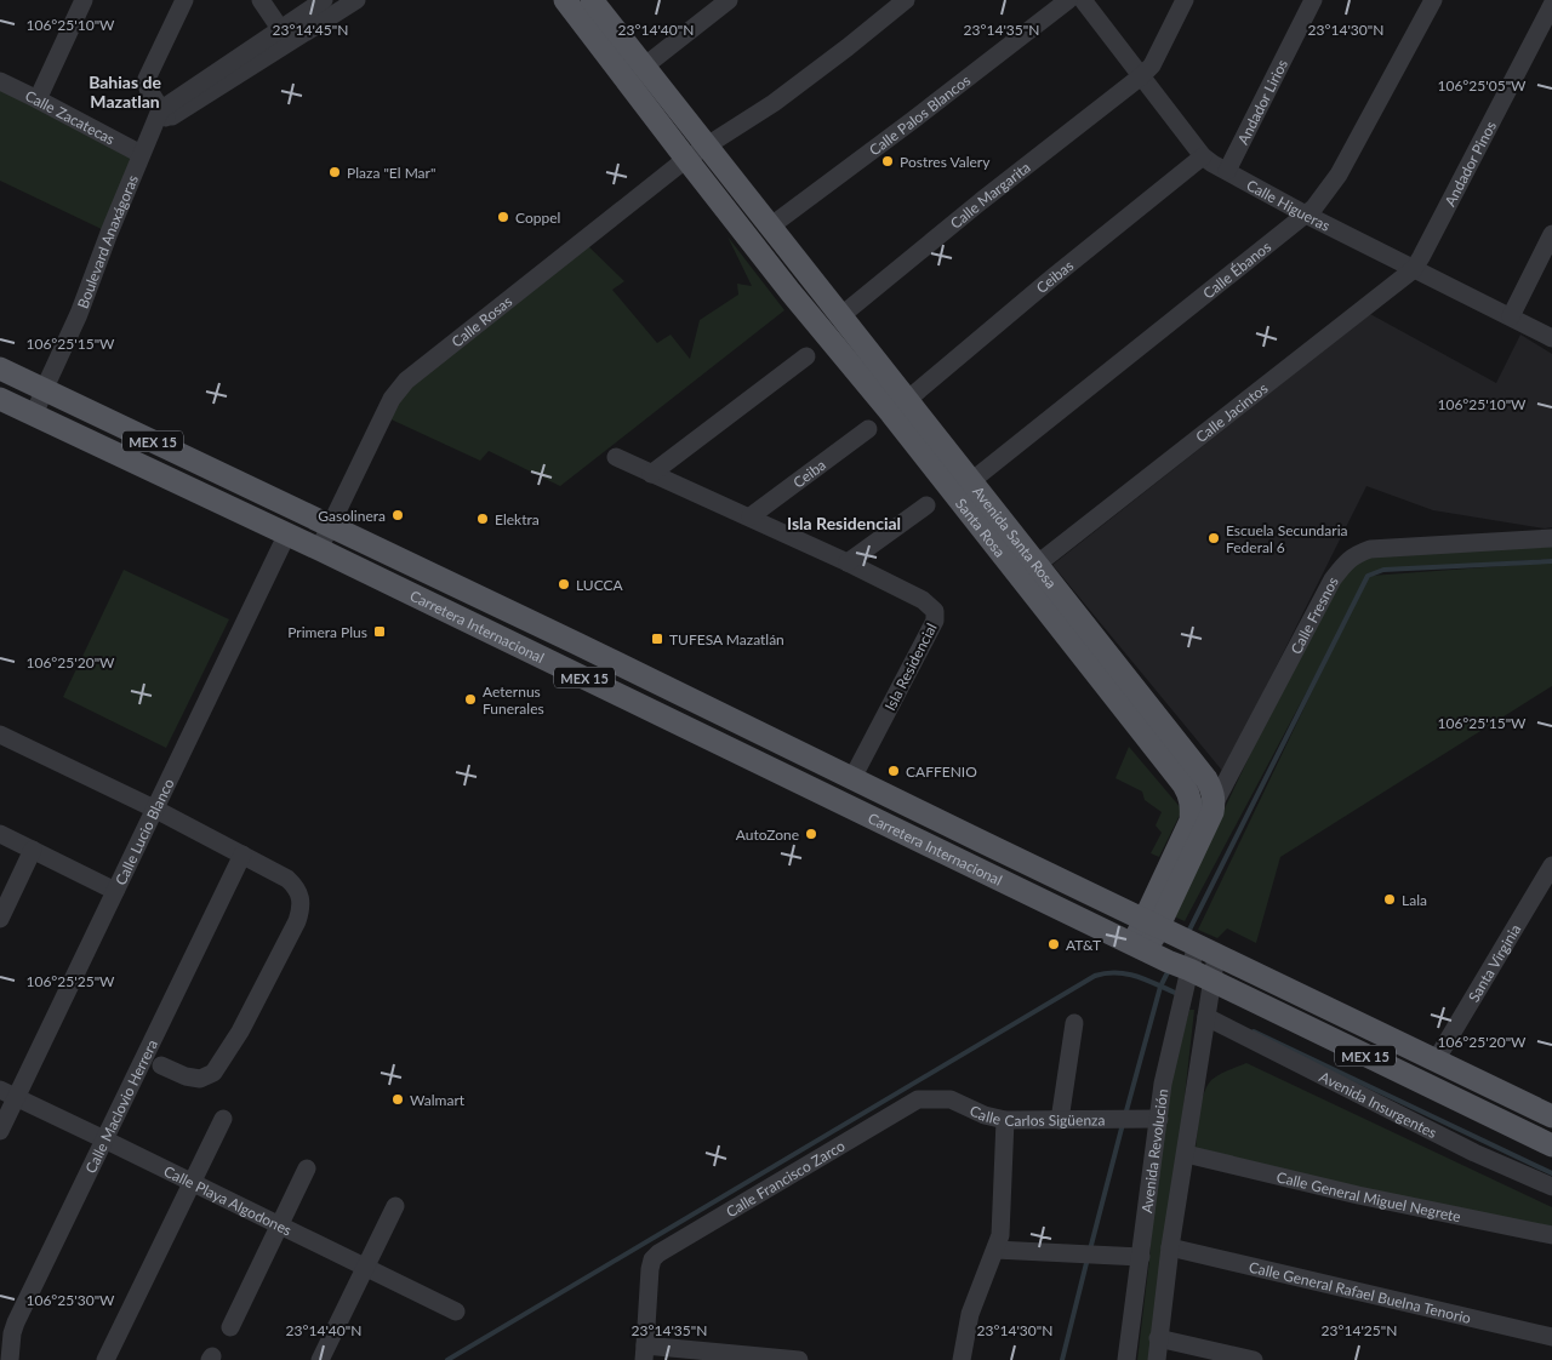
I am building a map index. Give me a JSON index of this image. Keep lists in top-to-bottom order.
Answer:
{
  "streets": {
    "main road": [
      "MEX 15",
      "Santa Rosa",
      "Avenida Santa Rosa",
      "Carretera Internacional"
    ],
    "street": [
      "Andador Lirios",
      "Calle Palos Blancos",
      "Calle Zacatecas",
      "Andador Pinos",
      "Calle Margarita",
      "Calle Higueras",
      "Boulevard Anaxágoras",
      "Calle Ébanos",
      "Ceibas",
      "Calle Rosas",
      "Calle Jacintos",
      "Ceiba",
      "Calle Fresnos",
      "Isla Residencial",
      "Calle Lucio Blanco",
      "Santa Virginia",
      "Avenida Insurgentes",
      "Calle Maclovio Herrera",
      "Calle Carlos Sigüenza",
      "Avenida Revolución",
      "Calle Francisco Zarco",
      "Calle General Miguel Negrete",
      "Calle Playa Algodones",
      "Calle General Rafael Buelna Tenorio"
    ]
  },
  "crossings": [
    ["Andador Lirios", "Calle Higueras"],
    ["Calle Palos Blancos", "Avenida Santa Rosa"],
    ["Calle Zacatecas", "Boulevard Anaxágoras"],
    ["Andador Pinos", "Calle Higueras"],
    ["Andador Pinos", "Calle Jacintos"],
    ["Calle Margarita", "Calle Higueras"],
    ["Calle Margarita", "Avenida Santa Rosa"],
    ["Calle Higueras", "Calle Ébanos"],
    ["Calle Higueras", "Ceibas"],
    ["Calle Higueras", "Calle Jacintos"],
    ["Boulevard Anaxágoras", "Carretera Internacional"],
    ["Calle Ébanos", "Avenida Santa Rosa"],
    ["Ceibas", "Santa Rosa"],
    ["Ceibas", "Avenida Santa Rosa"],
    ["Calle Rosas", "Santa Rosa"],
    ["Calle Rosas", "Carretera Internacional"],
    ["Calle Jacintos", "Santa Rosa"],
    ["Calle Jacintos", "Avenida Santa Rosa"],
    ["Ceiba", "Isla Residencial"],
    ["Santa Rosa", "Avenida Santa Rosa"],
    ["Avenida Santa Rosa", "Calle Fresnos"],
    ["Carretera Internacional", "Isla Residencial"],
    ["Carretera Internacional", "Calle Lucio Blanco"],
    ["Carretera Internacional", "Santa Virginia"],
    ["Carretera Internacional", "Avenida Revolución"],
    ["Calle Lucio Blanco", "Calle Playa Algodones"],
    ["Avenida Insurgentes", "Avenida Revolución"],
    ["Calle Maclovio Herrera", "Calle Playa Algodones"],
    ["Calle Carlos Sigüenza", "Avenida Revolución"],
    ["Calle Carlos Sigüenza", "Calle Francisco Zarco"],
    ["Avenida Revolución", "Calle General Miguel Negrete"],
    ["Avenida Revolución", "Calle General Rafael Buelna Tenorio"]
  ],
  "districts": ["Bahias de Mazatlan", "Isla Residencial"],
  "places": {
    "other": [
      "Postres Valery",
      "Plaza \"El Mar\"",
      "Coppel",
      "Gasolinera",
      "Elektra",
      "Escuela Secundaria Federal 6",
      "LUCCA",
      "Aeternus Funerales",
      "CAFFENIO",
      "AutoZone",
      "Lala",
      "AT&T",
      "Walmart"
    ],
    "transit": ["Primera Plus", "TUFESA Mazatlán"]
  },
  "coordinates": [
    "106°25'10\"W",
    "23°14'45\"N",
    "23°14'40\"N",
    "23°14'35\"N",
    "23°14'30\"N",
    "106°25'05\"W",
    "106°25'15\"W",
    "106°25'20\"W",
    "106°25'25\"W",
    "106°25'30\"W",
    "23°14'25\"N"
  ]
}
